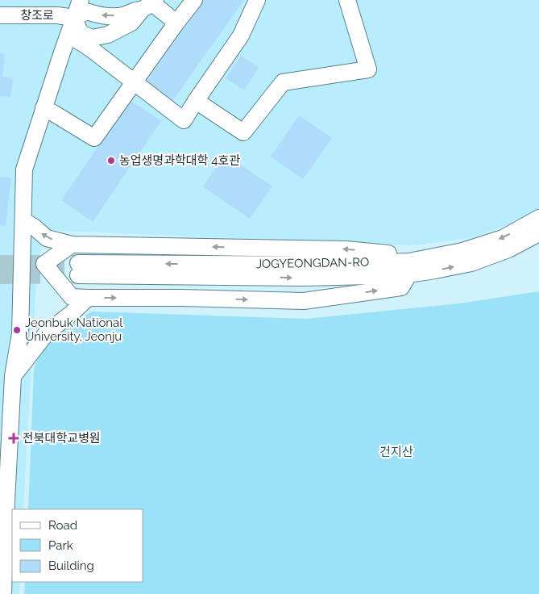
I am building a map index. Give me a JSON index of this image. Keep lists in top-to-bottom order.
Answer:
{
  "streets": {
    "street": ["창조로", "JOGYEONGDAN-RO"]
  },
  "parks": ["건지산"],
  "places": {
    "other": ["농업생명과학대학 4호관", "Jeonbuk National University, Jeonju"],
    "health": ["전북대학교병원"]
  },
  "legend": ["Road", "Park", "Building"]
}
